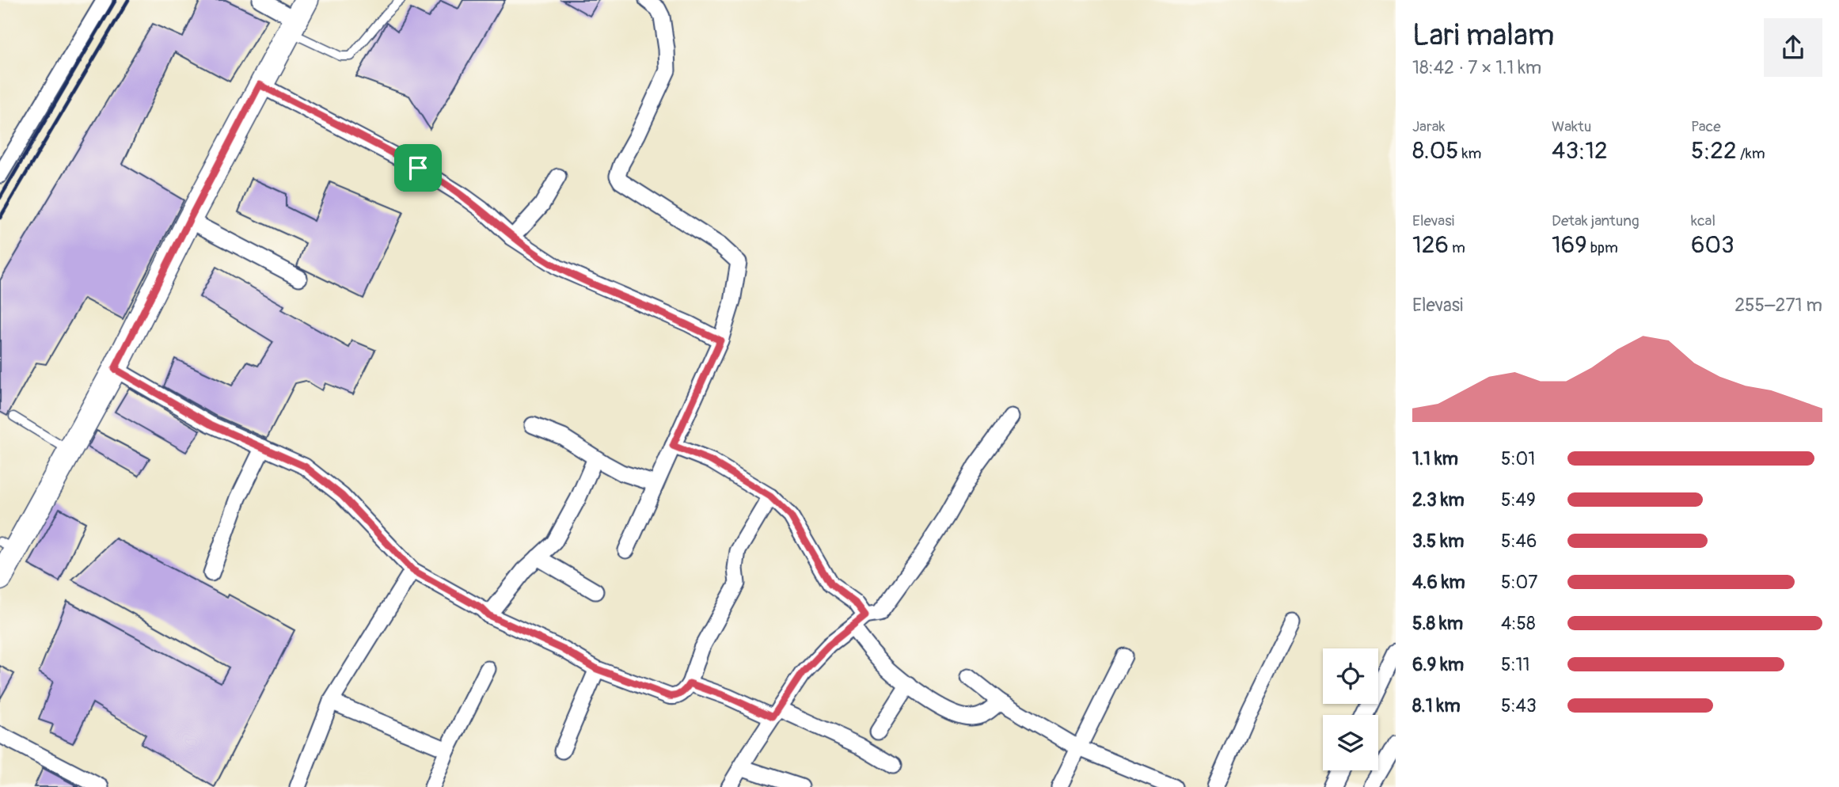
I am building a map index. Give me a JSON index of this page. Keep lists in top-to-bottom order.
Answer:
{
  "page": {
    "heading": ["Lari malam", "18:42 · 7 × 1.1 km"],
    "stats": [
      ["Jarak", "8.05 km"],
      ["Waktu", "43:12"],
      ["Pace", "5:22 /km"],
      ["Elevasi", "126 m"],
      ["Detak jantung", "169 bpm"],
      ["kcal", "603"]
    ],
    "chart": ["Elevasi", "255–271 m"],
    "list": [
      {
        "name": "1.1 km",
        "note": "5:01"
      },
      {
        "name": "2.3 km",
        "note": "5:49"
      },
      {
        "name": "3.5 km",
        "note": "5:46"
      },
      {
        "name": "4.6 km",
        "note": "5:07"
      },
      {
        "name": "5.8 km",
        "note": "4:58"
      },
      {
        "name": "6.9 km",
        "note": "5:11"
      },
      {
        "name": "8.1 km",
        "note": "5:43"
      }
    ]
  }
}
